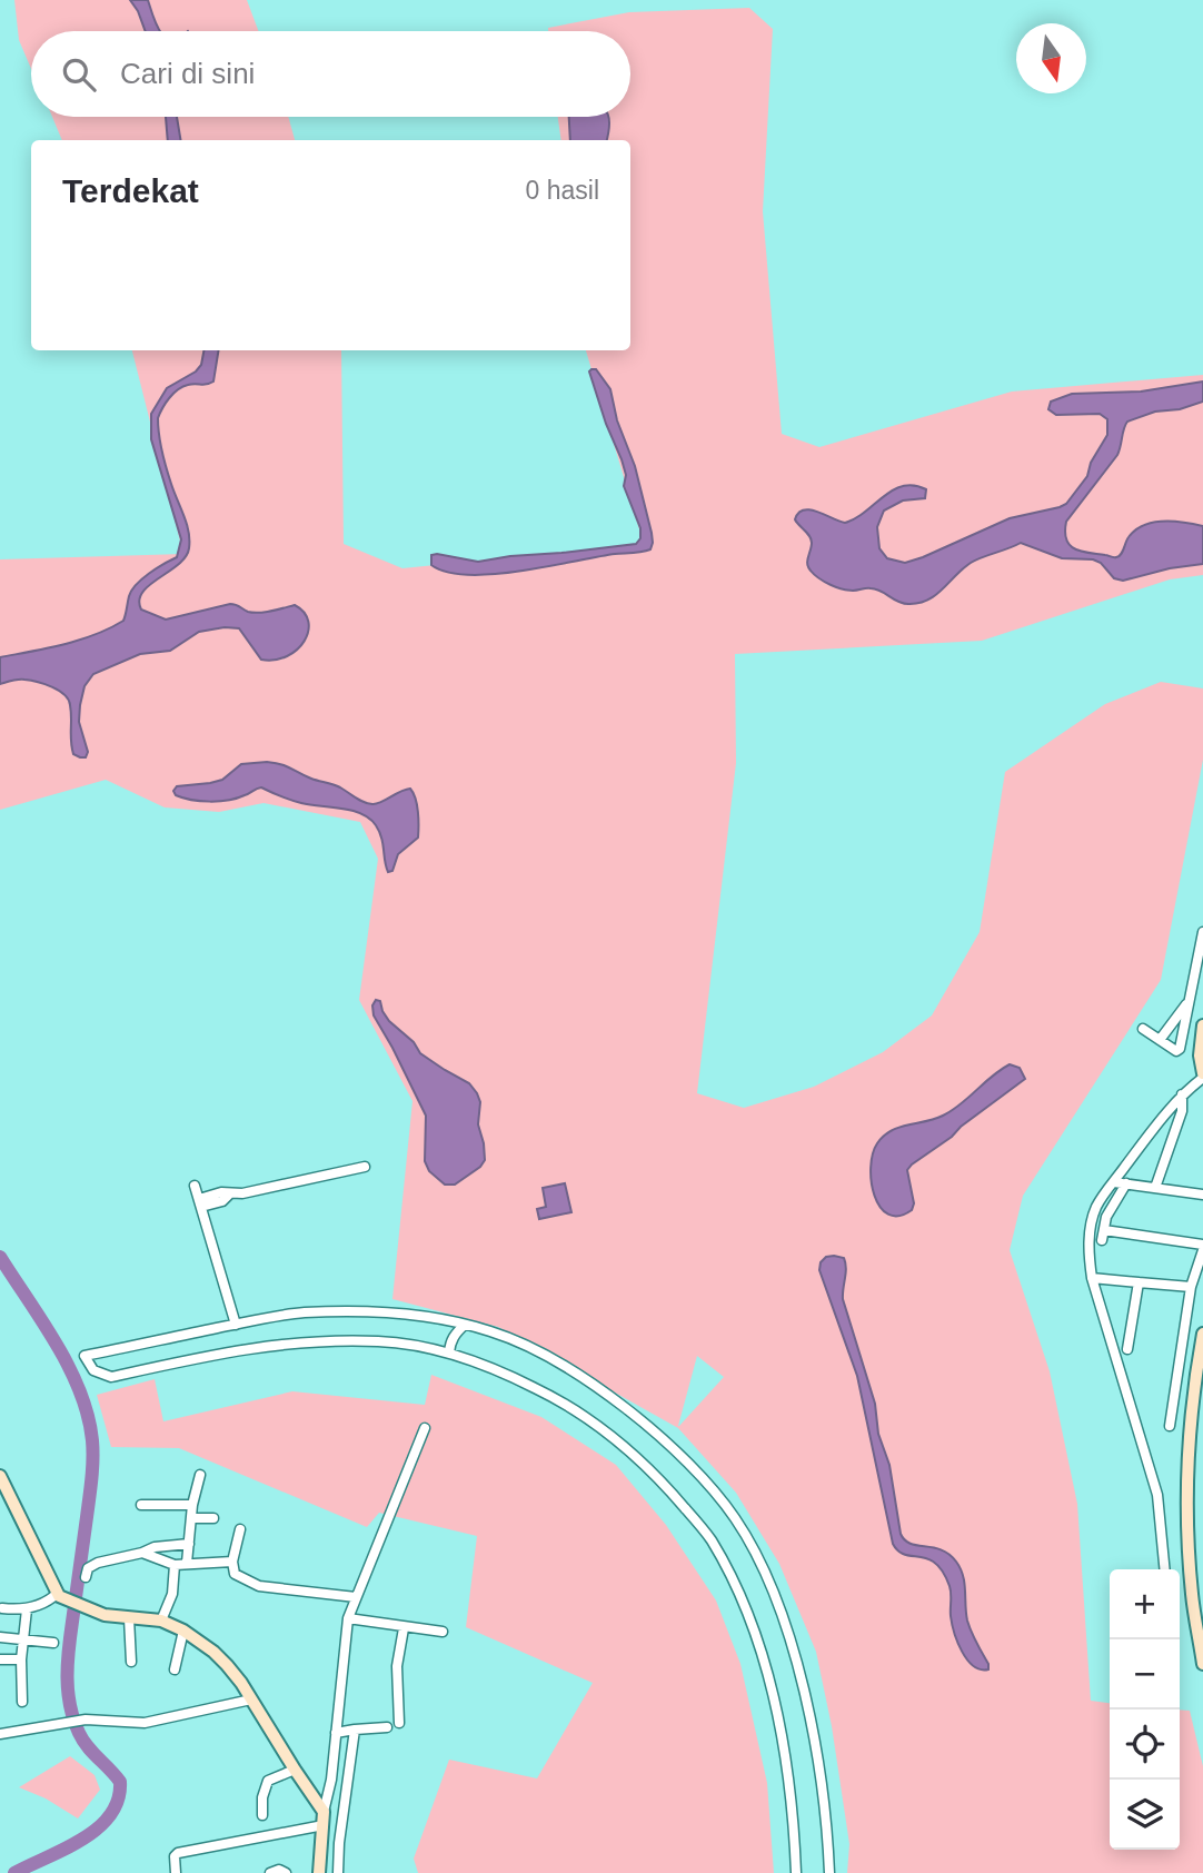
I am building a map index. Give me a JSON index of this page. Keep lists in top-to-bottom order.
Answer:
{
  "north": "bottom",
  "page": {
    "search": "Cari di sini",
    "heading": ["Terdekat", "0 hasil"],
    "map_buttons": ["+", "−"]
  }
}
